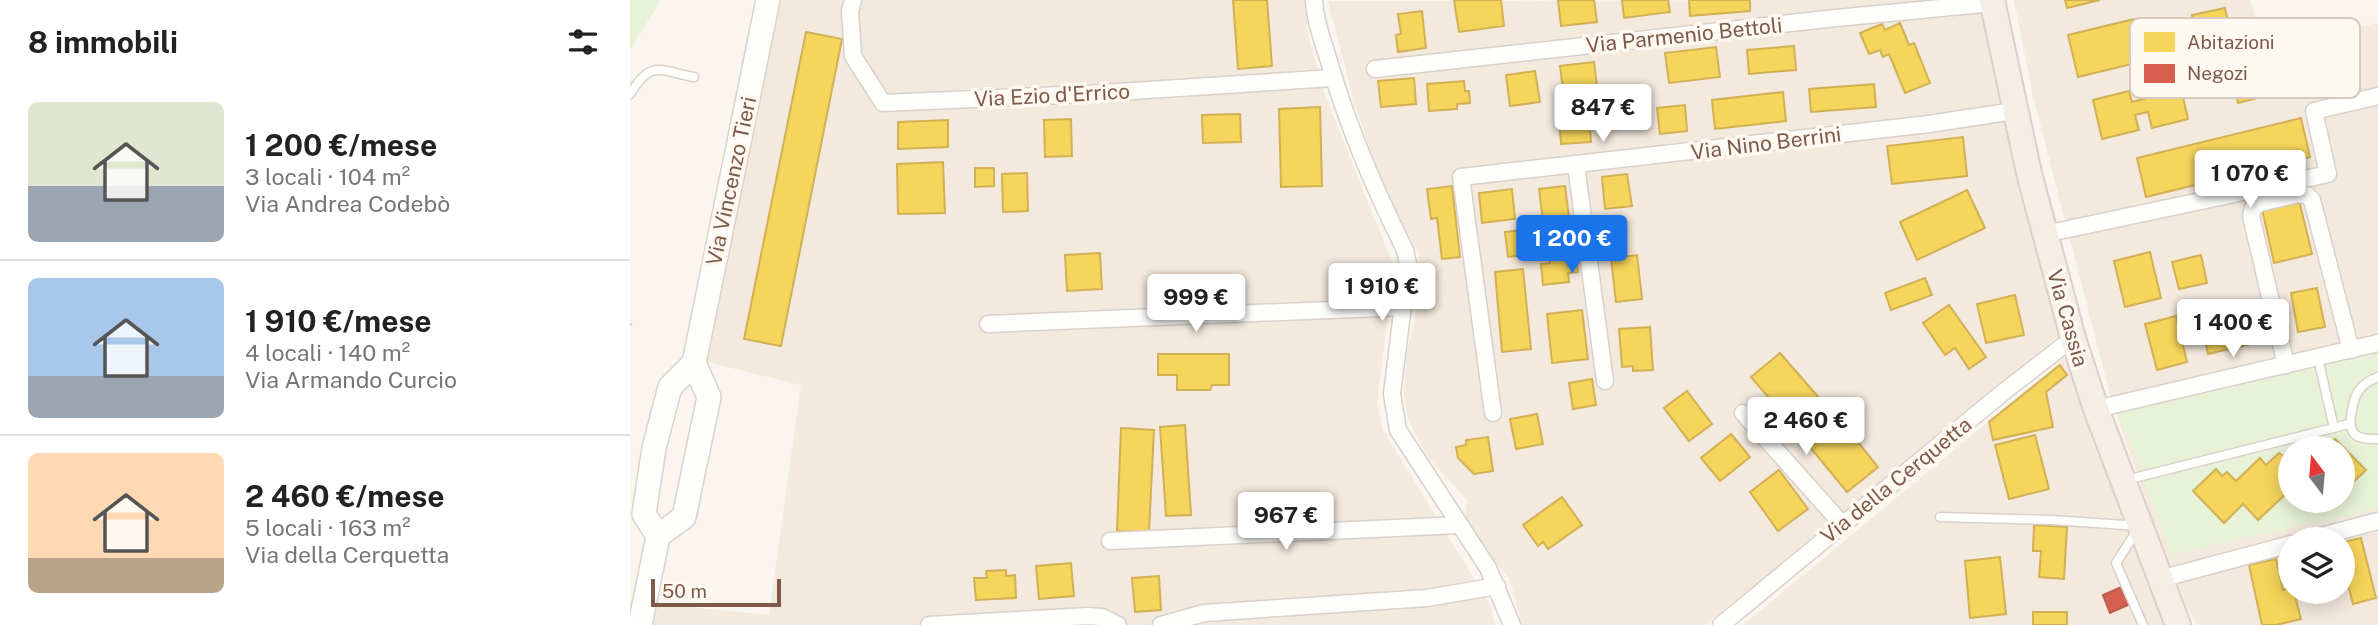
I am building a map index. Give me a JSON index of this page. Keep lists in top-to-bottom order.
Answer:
{
  "streets": {
    "main road": ["Via Cassia"],
    "street": [
      "Via Parmenio Bettoli",
      "Via Ezio d'Errico",
      "Via Nino Berrini",
      "Via Vincenzo Tieri",
      "Via della Cerquetta"
    ]
  },
  "crossings": [
    ["Via Parmenio Bettoli", "Via Cassia"],
    ["Via Nino Berrini", "Via Cassia"],
    ["Via Cassia", "Via della Cerquetta"]
  ],
  "legend": ["Abitazioni", "Negozi"],
  "scale_bar": "50 m",
  "north": "top",
  "page": {
    "heading": "8 immobili",
    "list": [
      {
        "name": "1 200 €/mese",
        "note": "3 locali · 104 m² · Via Andrea Codebò"
      },
      {
        "name": "1 910 €/mese",
        "note": "4 locali · 140 m² · Via Armando Curcio"
      },
      {
        "name": "2 460 €/mese",
        "note": "5 locali · 163 m² · Via della Cerquetta"
      }
    ],
    "price": [
      "847 €",
      "1 070 €",
      "1 200 €",
      "1 910 €",
      "999 €",
      "1 400 €",
      "2 460 €",
      "967 €"
    ],
    "scale": "50 m"
  }
}
